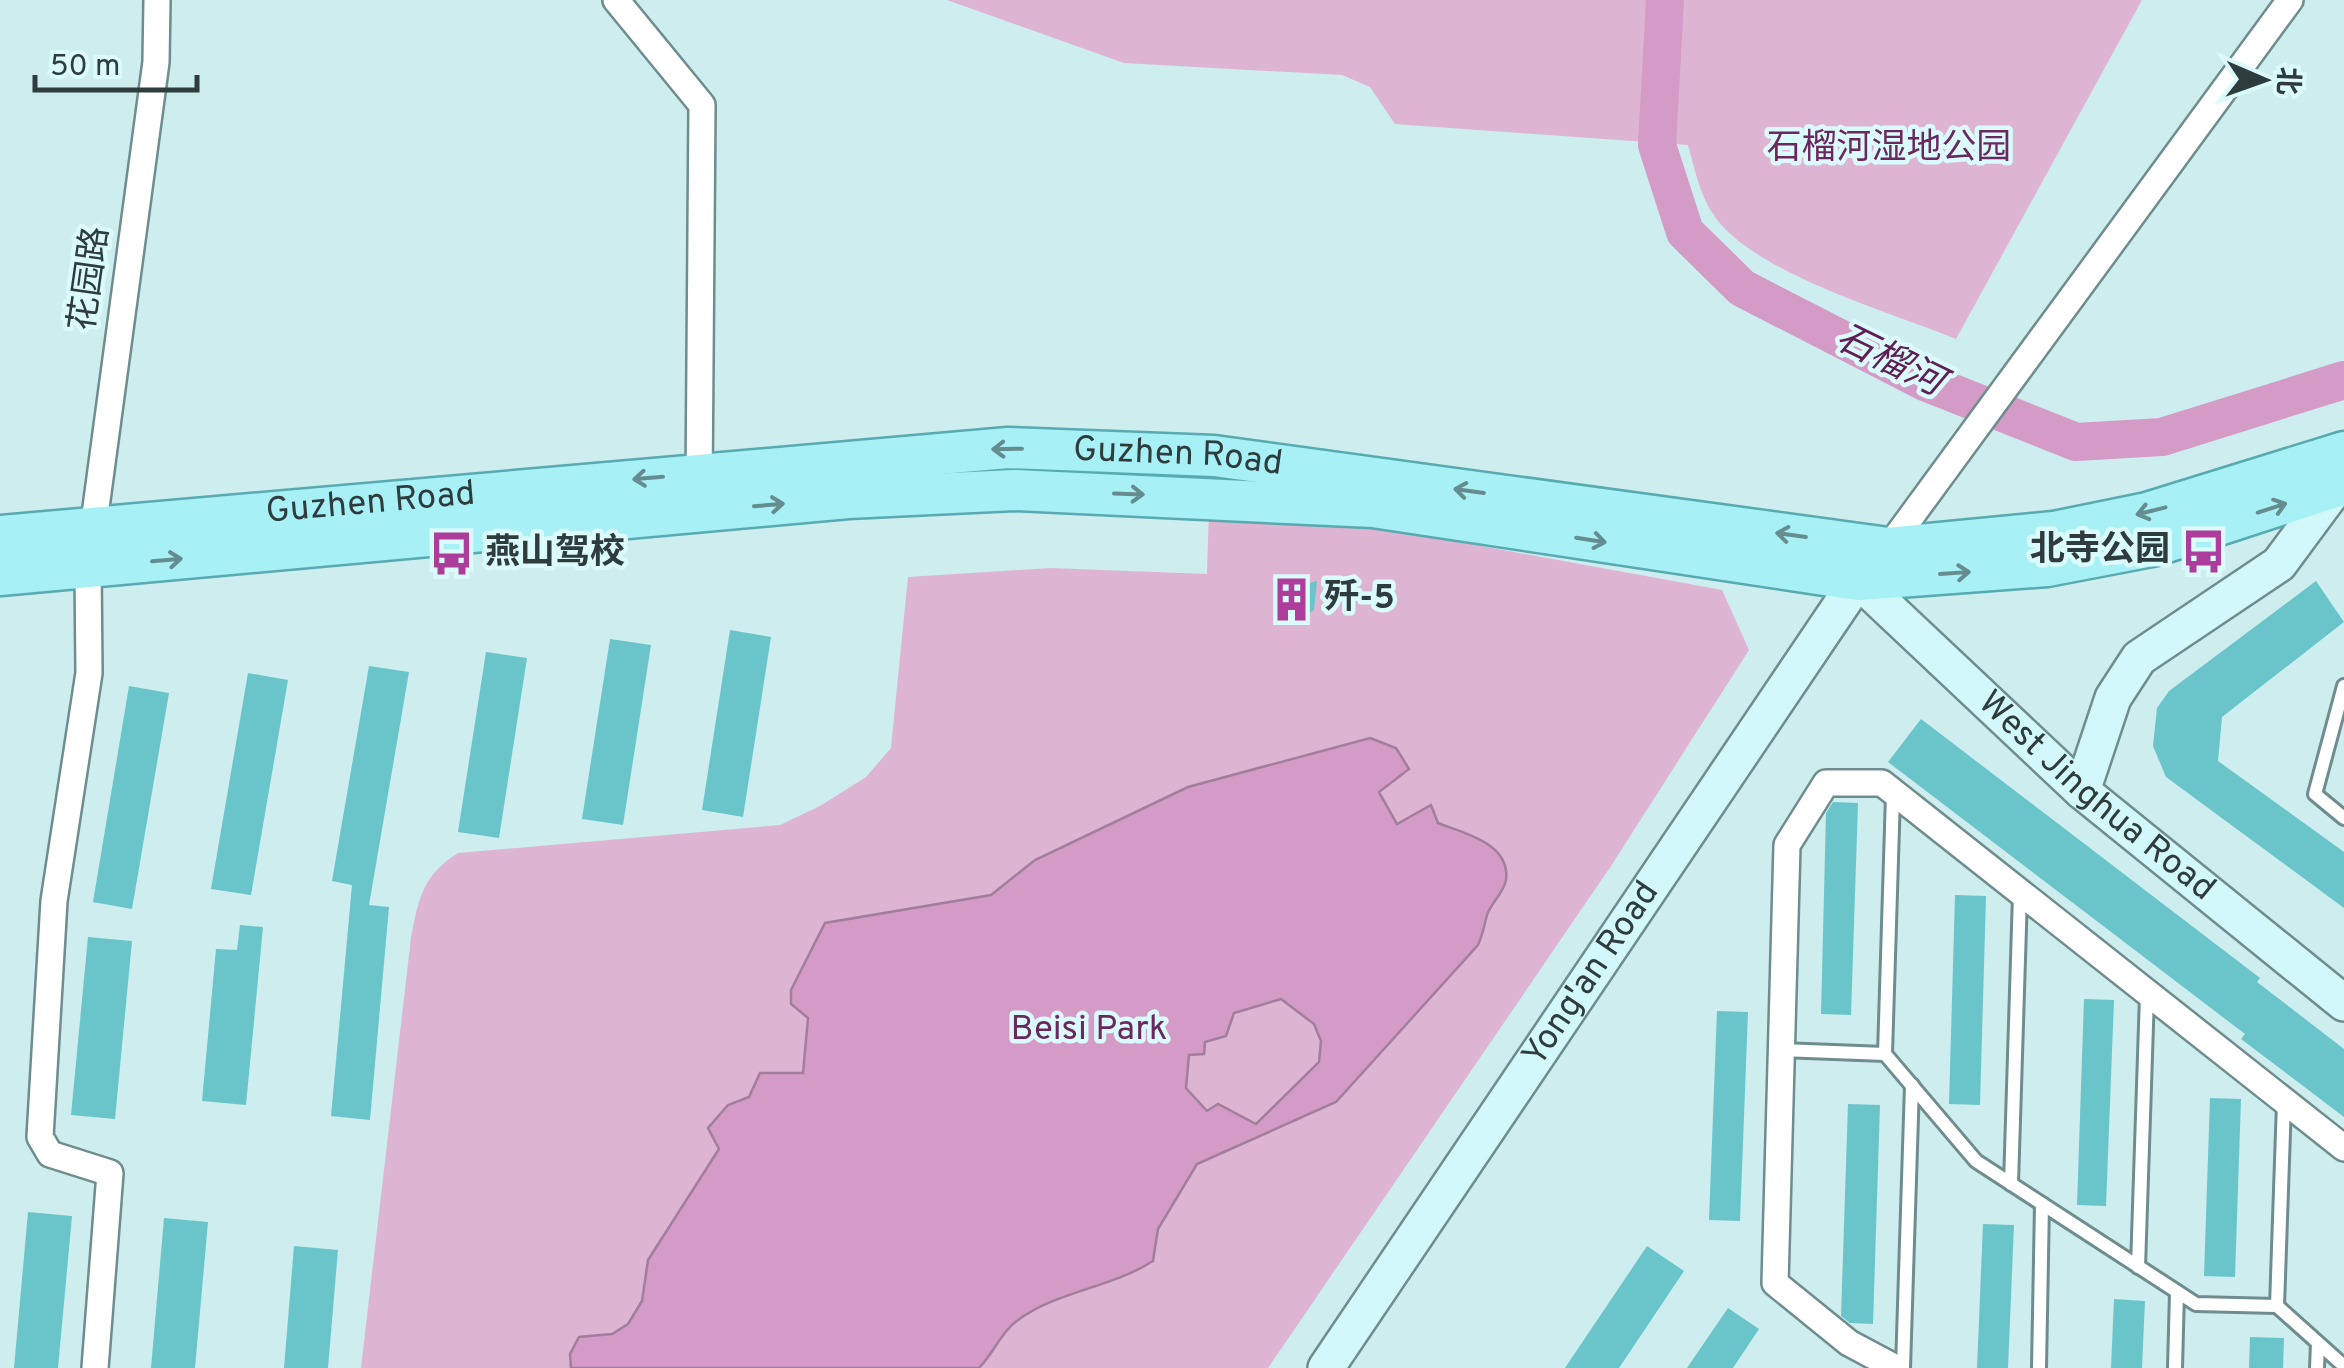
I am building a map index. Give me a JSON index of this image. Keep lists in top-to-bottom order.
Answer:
{
  "streets": {
    "main road": ["Guzhen Road", "West Jinghua Road", "Yong'an Road"],
    "street": ["花园路"]
  },
  "crossings": [
    ["花园路", "Guzhen Road"],
    ["Guzhen Road", "West Jinghua Road"],
    ["Guzhen Road", "Yong'an Road"],
    ["West Jinghua Road", "Yong'an Road"]
  ],
  "water": ["石榴河"],
  "parks": ["石榴河湿地公园", "Beisi Park"],
  "places": {
    "bus stop": ["北寺公园", "燕山驾校"],
    "building": ["歼-5"]
  },
  "scale_bar": "50 m",
  "north": "right"
}
